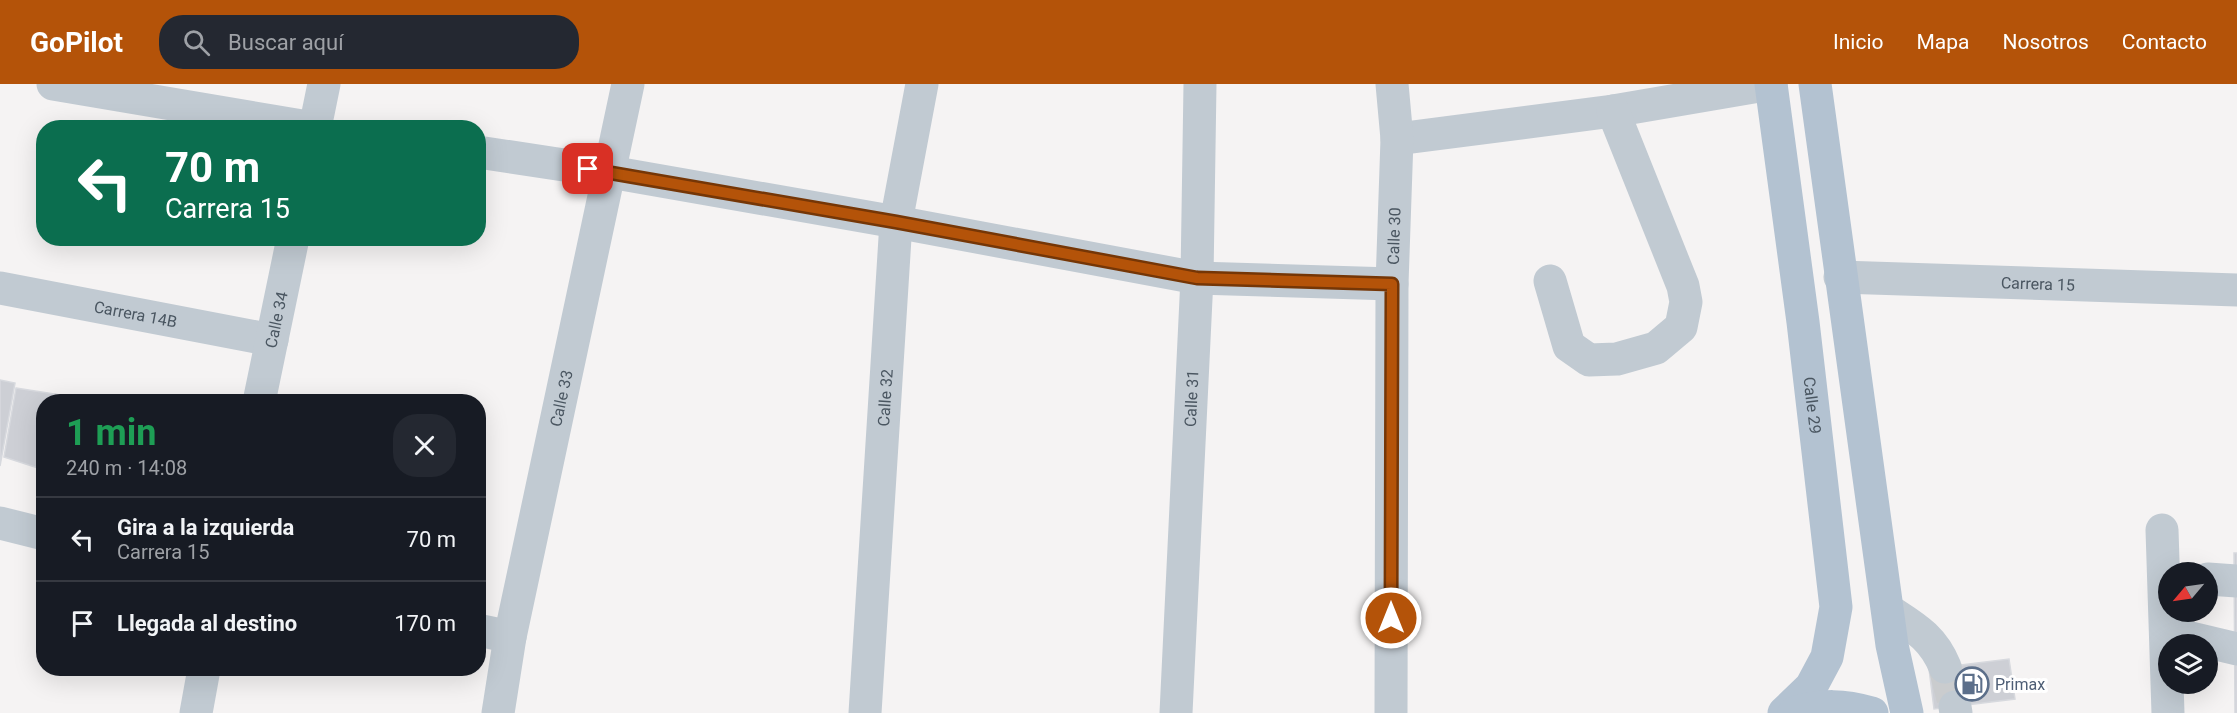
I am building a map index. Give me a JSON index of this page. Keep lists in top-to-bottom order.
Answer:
{
  "streets": {
    "main road": ["Calle 29"],
    "street": [
      "Calle 30",
      "Carrera 15",
      "Carrera 14B",
      "Calle 34",
      "Calle 32",
      "Calle 33",
      "Calle 31"
    ]
  },
  "crossings": [
    ["Carrera 14B", "Calle 34"]
  ],
  "places": {
    "fuel station": ["Primax"]
  },
  "north": "bottom left",
  "page": {
    "header": "GoPilot",
    "search": "Buscar aquí",
    "nav": [
      "Inicio",
      "Mapa",
      "Nosotros",
      "Contacto"
    ],
    "turn": ["70 m", "Carrera 15"],
    "heading": ["1 min", "240 m · 14:08"],
    "list": [
      {
        "name": "Gira a la izquierda",
        "note": "Carrera 15",
        "value": "70 m"
      },
      {
        "name": "Llegada al destino",
        "value": "170 m"
      }
    ]
  }
}
